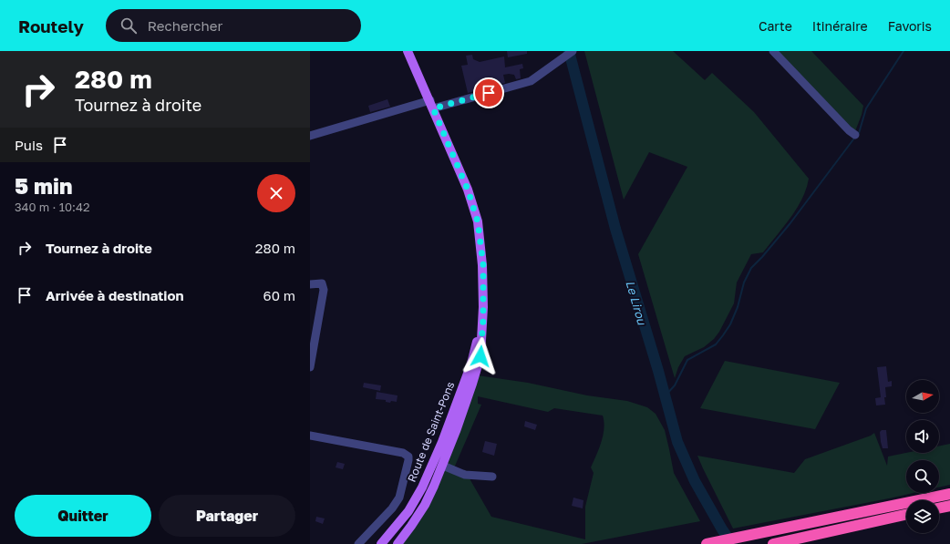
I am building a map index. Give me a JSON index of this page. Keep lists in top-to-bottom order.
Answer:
{
  "streets": {
    "main road": ["Route de Saint-Pons"]
  },
  "water": ["Le Lirou"],
  "north": "right",
  "page": {
    "header": "Routely",
    "search": "Rechercher",
    "nav": ["Carte", "Itinéraire", "Favoris"],
    "turn": ["280 m", "Tournez à droite"],
    "then": "Puis",
    "heading": ["5 min", "340 m · 10:42"],
    "list": [
      {
        "name": "Tournez à droite",
        "value": "280 m"
      },
      {
        "name": "Arrivée à destination",
        "value": "60 m"
      }
    ],
    "buttons": ["Quitter", "Partager"]
  }
}
